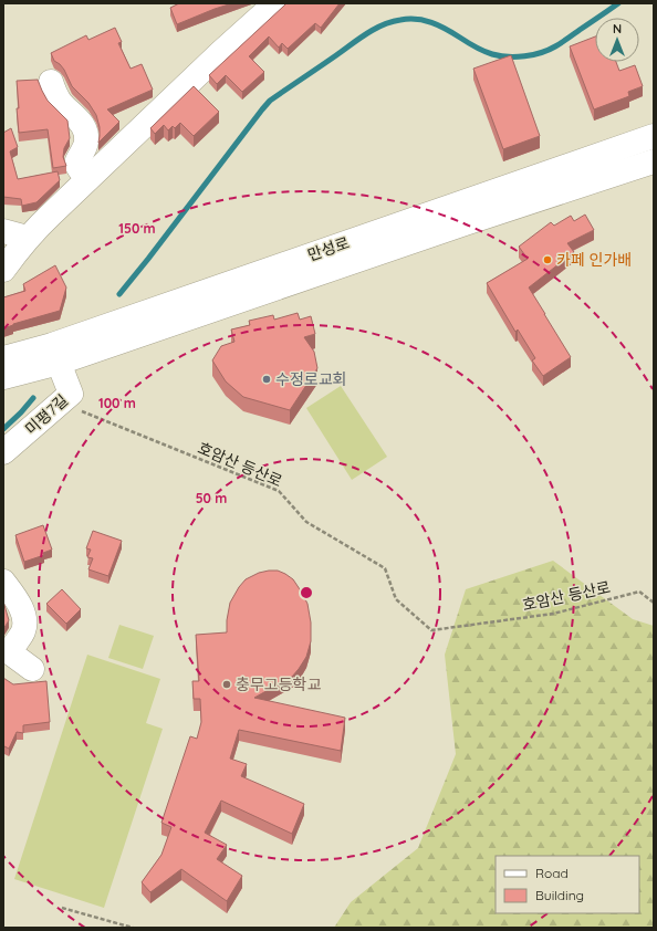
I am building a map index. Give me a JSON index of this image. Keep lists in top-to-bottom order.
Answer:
{
  "streets": {
    "street": ["만성로", "미평7길"],
    "path": ["호암산 등산로"]
  },
  "crossings": [
    ["만성로", "미평7길"]
  ],
  "places": ["카페 인가배", "수정로교회", "충무고등학교"],
  "legend": ["Road", "Building"],
  "north": "top",
  "rings": ["150 m", "100 m", "50 m"]
}
